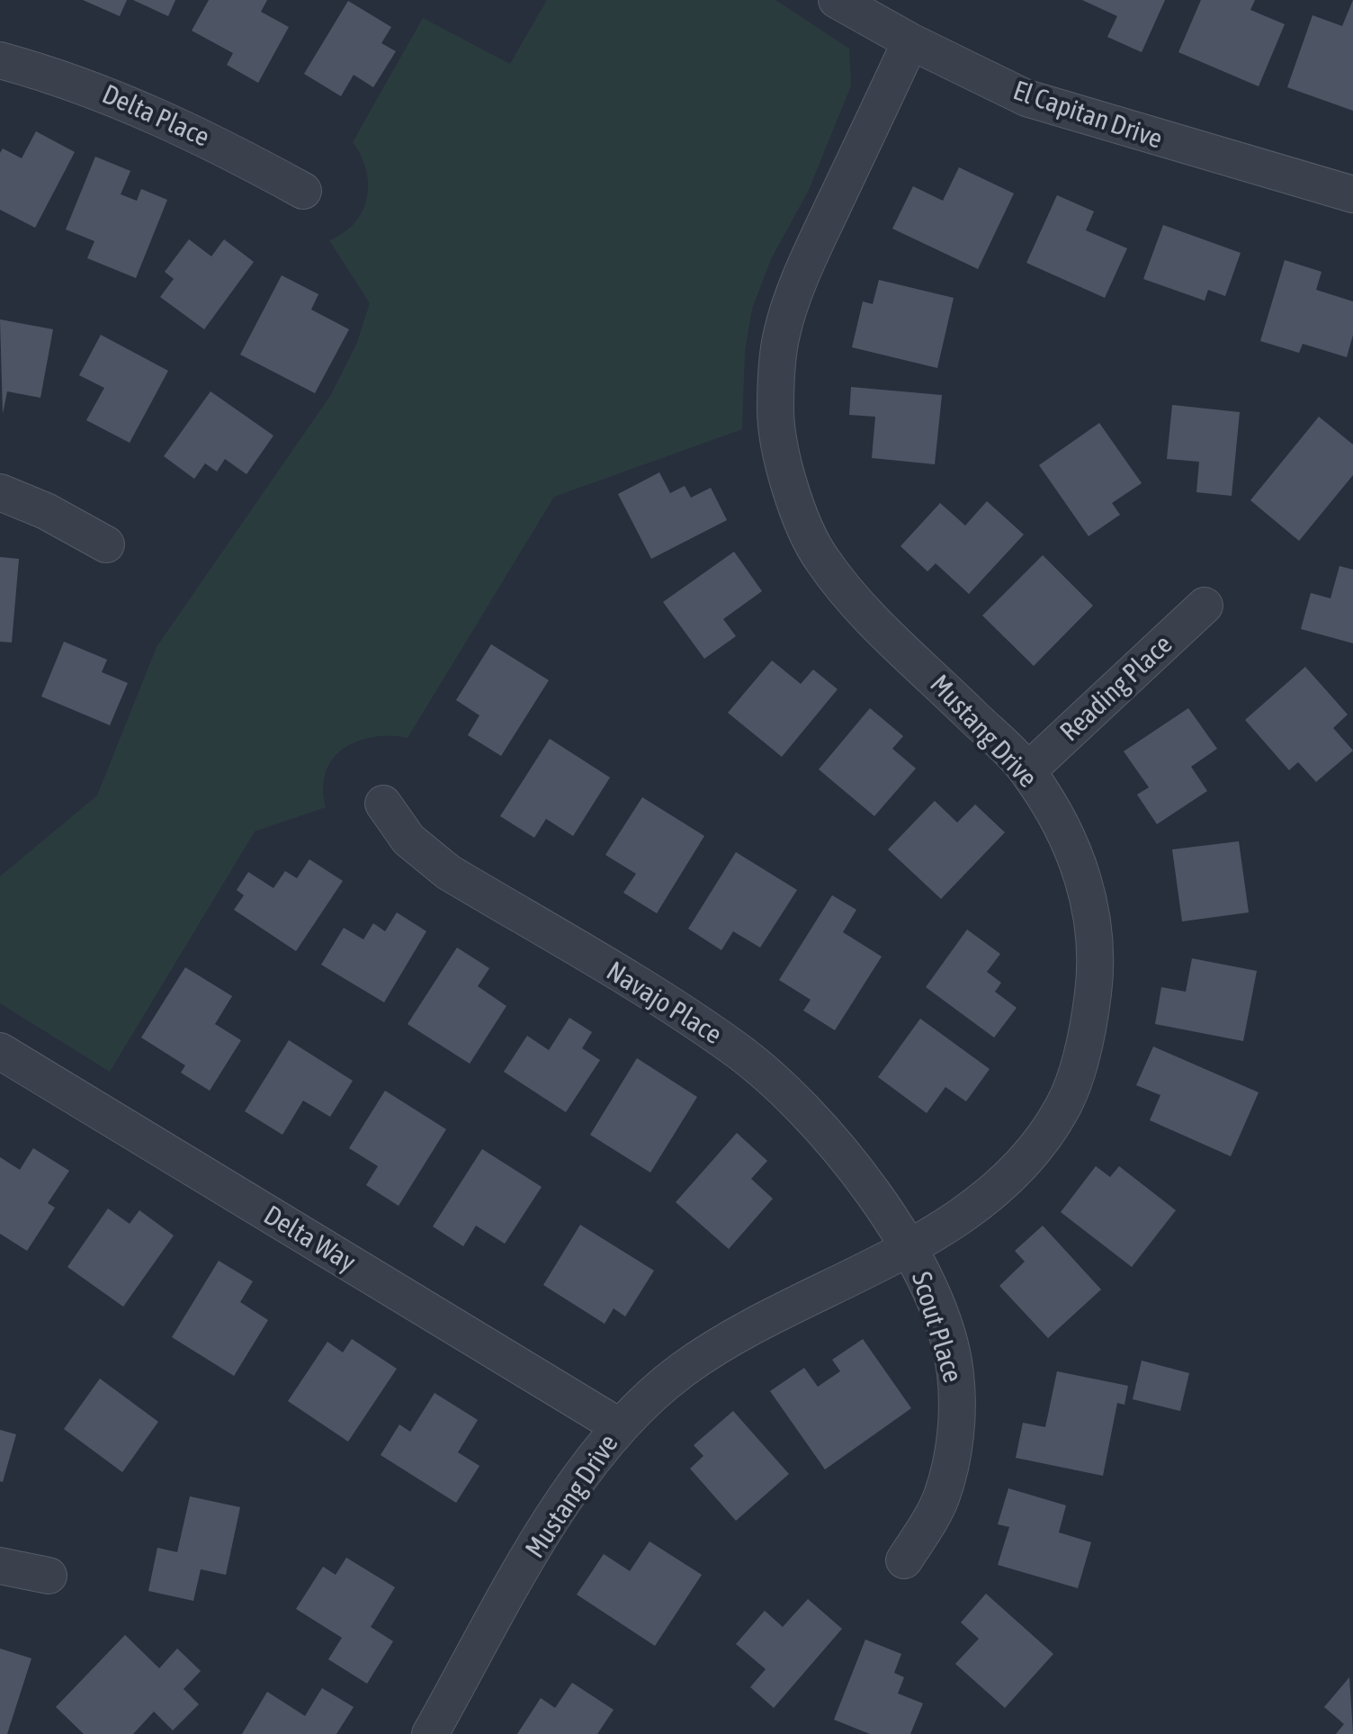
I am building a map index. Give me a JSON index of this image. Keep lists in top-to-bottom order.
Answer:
{
  "streets": {
    "street": [
      "El Capitan Drive",
      "Delta Place",
      "Reading Place",
      "Mustang Drive",
      "Navajo Place",
      "Delta Way",
      "Scout Place"
    ]
  },
  "crossings": [
    ["El Capitan Drive", "Mustang Drive"],
    ["Reading Place", "Mustang Drive"],
    ["Mustang Drive", "Navajo Place"],
    ["Mustang Drive", "Delta Way"],
    ["Mustang Drive", "Scout Place"],
    ["Navajo Place", "Scout Place"]
  ]
}
